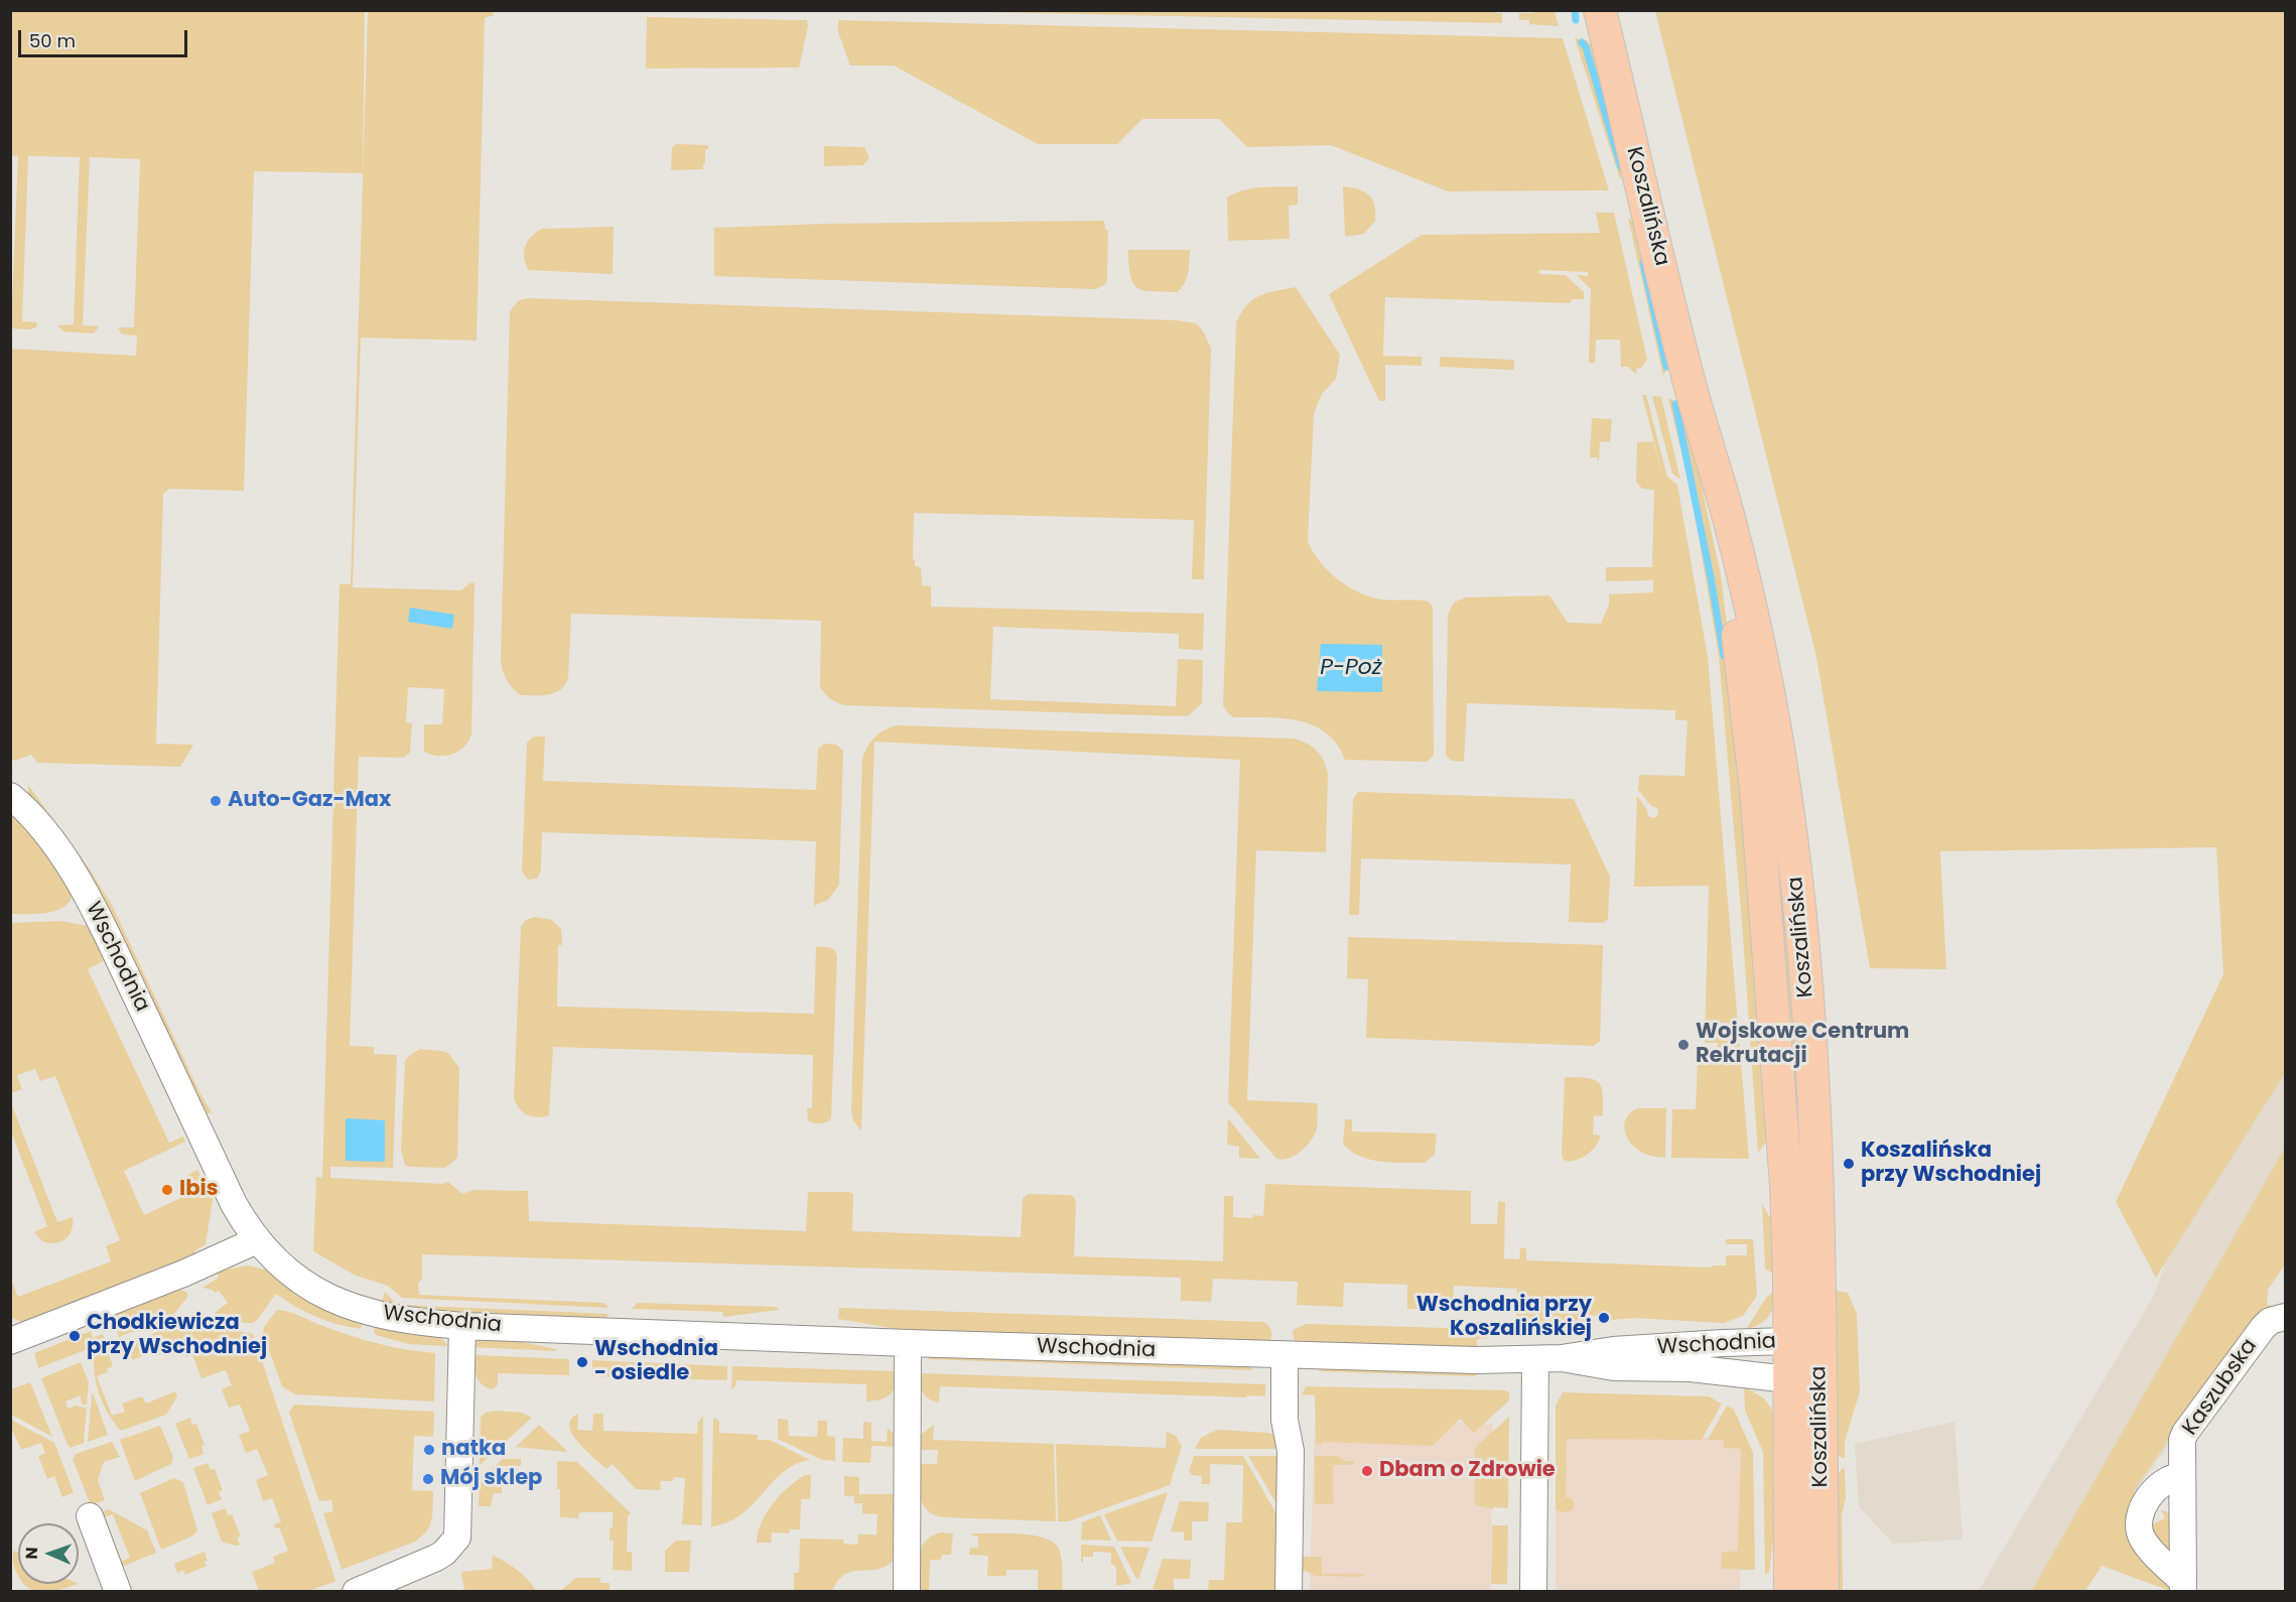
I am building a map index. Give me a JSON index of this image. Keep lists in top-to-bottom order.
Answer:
{
  "streets": {
    "main road": ["Koszalińska"],
    "street": ["Wschodnia", "Kaszubska"]
  },
  "crossings": [
    ["Koszalińska", "Wschodnia"]
  ],
  "water": ["P-Poż"],
  "places": [
    "Auto-Gaz-Max",
    "Wojskowe Centrum Rekrutacji",
    "Koszalińska przy Wschodniej",
    "Ibis",
    "Wschodnia przy Koszalińskiej",
    "Chodkiewicza przy Wschodniej",
    "Wschodnia - osiedle",
    "natka",
    "Dbam o Zdrowie",
    "Mój sklep"
  ],
  "scale_bar": "50 m",
  "north": "left"
}
